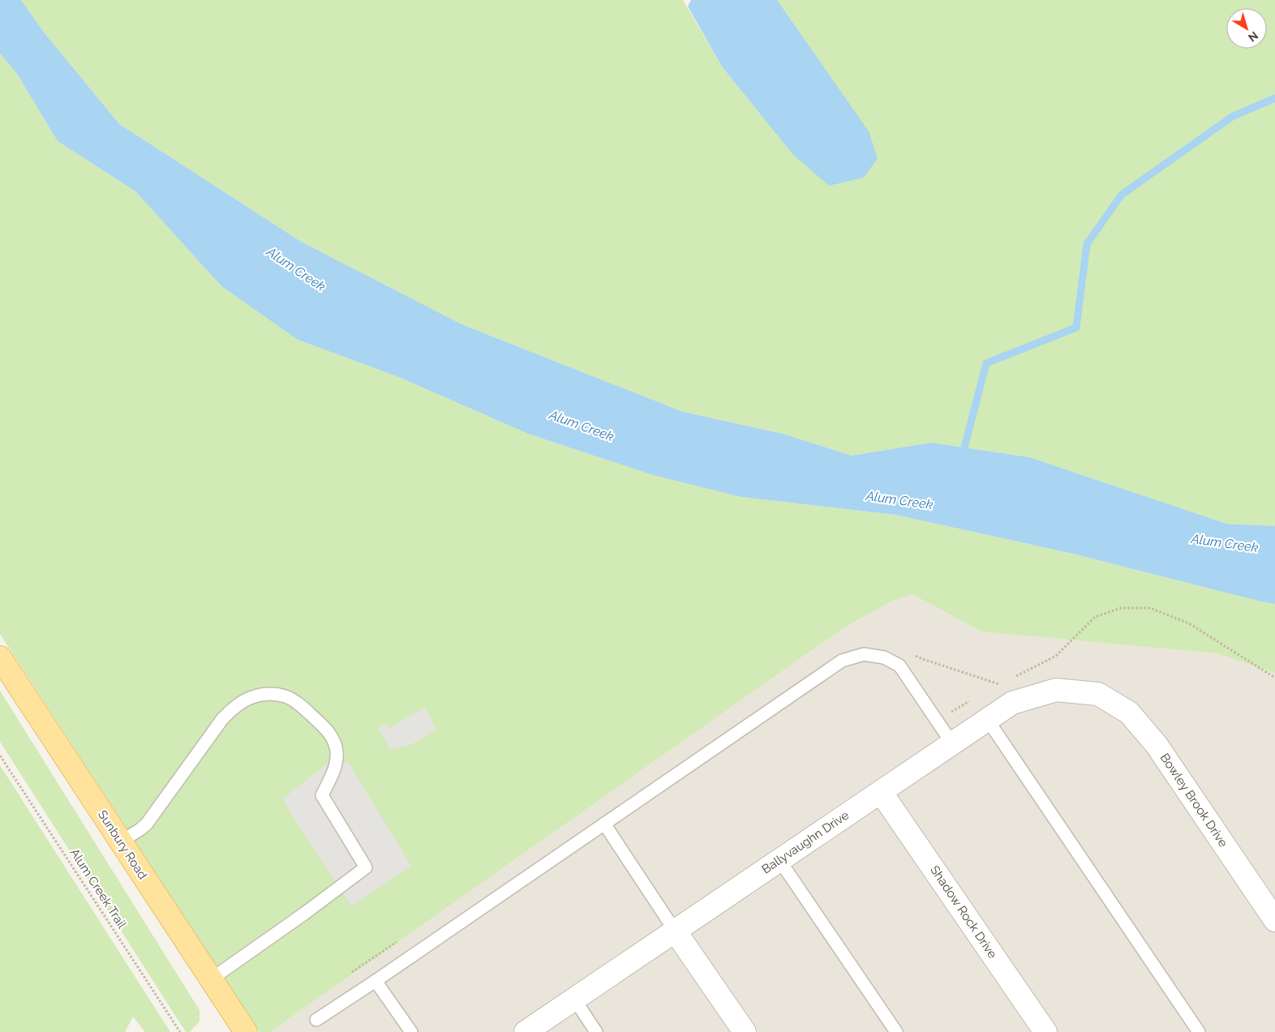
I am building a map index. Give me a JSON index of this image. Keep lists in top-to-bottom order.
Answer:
{
  "streets": {
    "main road": ["Sunbury Road"],
    "street": ["Bowley Brook Drive", "Ballyvaughn Drive", "Shadow Rock Drive"],
    "path": ["Alum Creek Trail"]
  },
  "crossings": [
    ["Bowley Brook Drive", "Ballyvaughn Drive"],
    ["Ballyvaughn Drive", "Shadow Rock Drive"]
  ],
  "water": ["Alum Creek"],
  "north": "bottom right"
}
